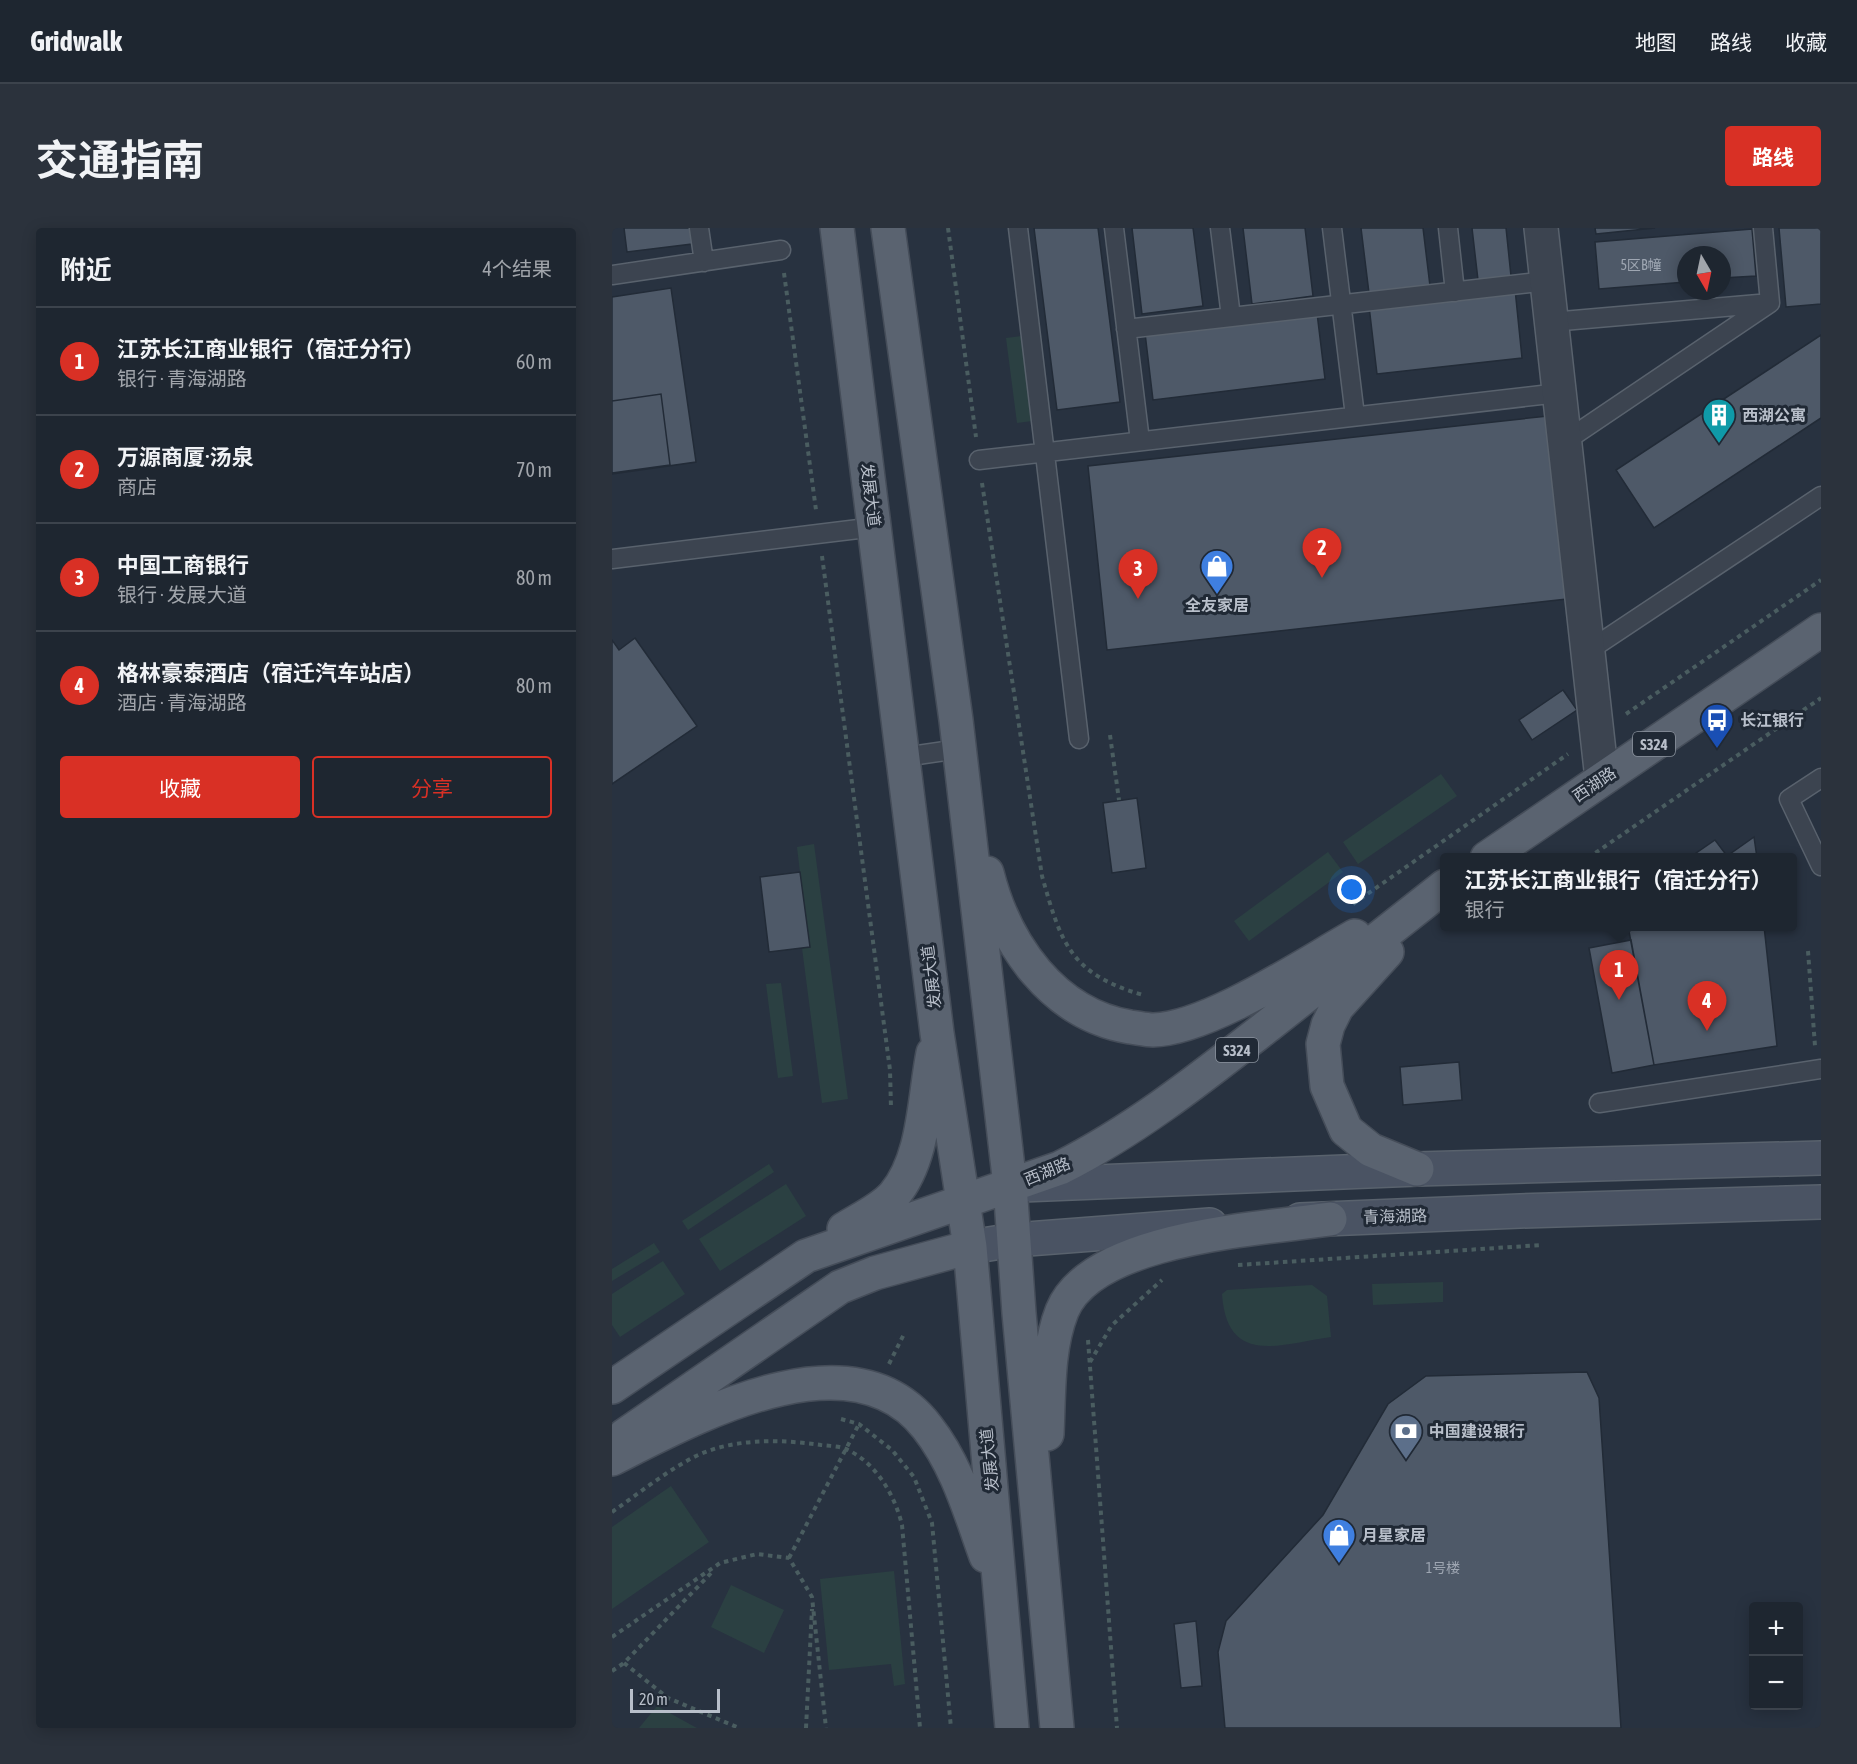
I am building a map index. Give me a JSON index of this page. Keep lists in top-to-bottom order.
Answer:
{
  "streets": {
    "main road": [
      "发展大道",
      "S324",
      "西湖路",
      "青海湖路"
    ]
  },
  "crossings": [
    ["发展大道", "西湖路"],
    ["发展大道", "青海湖路"]
  ],
  "places": {
    "building": ["西湖公寓"],
    "shop": ["全友家居", "月星家居"],
    "bus stop": ["长江银行"],
    "bank": ["中国建设银行"]
  },
  "house_numbers": ["5区B幢", "1号楼"],
  "scale_bar": "20 m",
  "north": "bottom",
  "page": {
    "header": "Gridwalk",
    "nav": ["地图", "路线", "收藏"],
    "title": "交通指南",
    "buttons": [
      "路线",
      ["收藏", "分享"]
    ],
    "heading": ["附近", "4个结果"],
    "list": [
      {
        "mark": "1",
        "name": "江苏长江商业银行（宿迁分行）",
        "note": "银行 · 青海湖路",
        "value": "60 m"
      },
      {
        "mark": "2",
        "name": "万源商厦·汤泉",
        "note": "商店",
        "value": "70 m"
      },
      {
        "mark": "3",
        "name": "中国工商银行",
        "note": "银行 · 发展大道",
        "value": "80 m"
      },
      {
        "mark": "4",
        "name": "格林豪泰酒店（宿迁汽车站店）",
        "note": "酒店 · 青海湖路",
        "value": "80 m"
      }
    ],
    "pins": [
      "2",
      "3",
      "1",
      "4"
    ],
    "popup": ["江苏长江商业银行（宿迁分行）", "银行"],
    "map_buttons": ["+", "−"],
    "scale": "20 m"
  }
}
